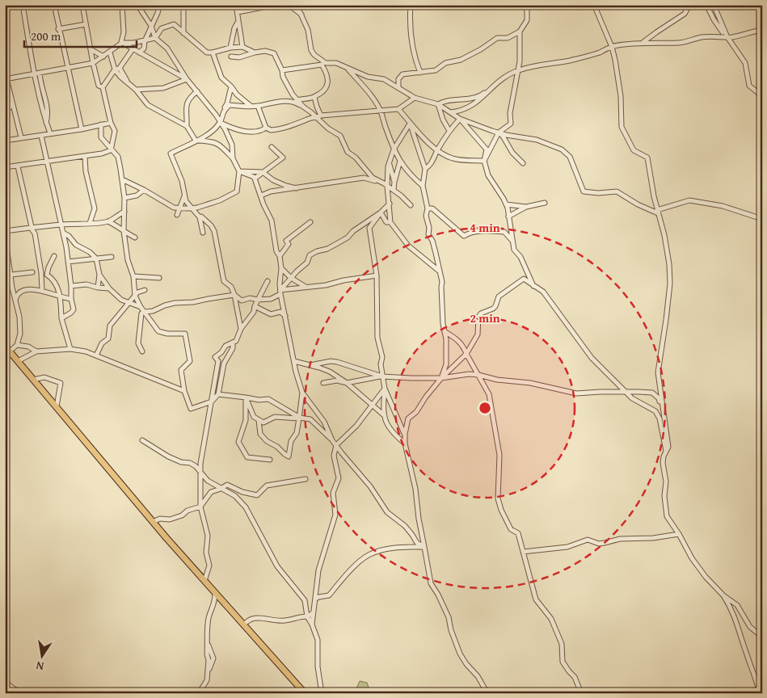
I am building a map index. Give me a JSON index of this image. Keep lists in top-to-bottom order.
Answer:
{
  "scale_bar": "200 m",
  "north": "bottom",
  "rings": ["4 min", "2 min"]
}
